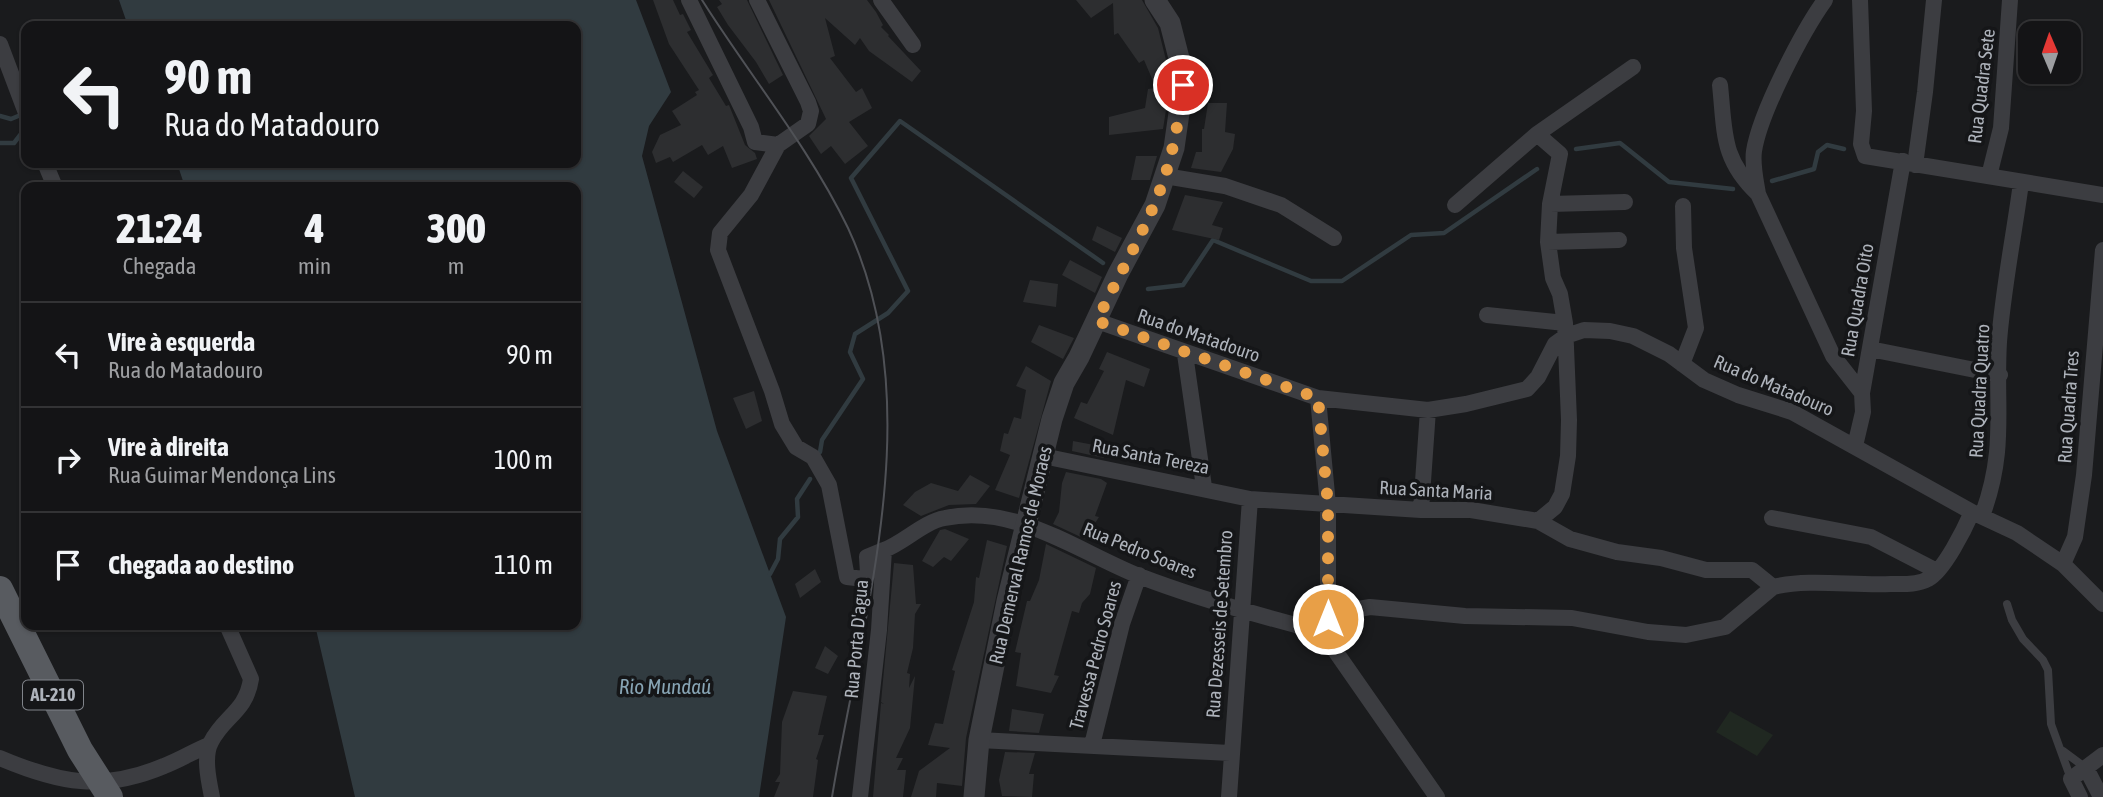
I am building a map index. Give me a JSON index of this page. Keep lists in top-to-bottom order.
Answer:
{
  "streets": {
    "main road": ["AL-210"],
    "street": [
      "Rua Quadra Sete",
      "Rua Quadra Oito",
      "Rua do Matadouro",
      "Rua Quadra Quatro",
      "Rua Quadra Tres",
      "Rua Santa Tereza",
      "Rua Santa Maria",
      "Rua Pedro Soares",
      "Rua Demerval Ramos de Moraes",
      "Rua Dezesseis de Setembro",
      "Rua Porta D'agua",
      "Travessa Pedro Soares"
    ]
  },
  "crossings": [
    ["Rua Quadra Oito", "Rua do Matadouro"],
    ["Rua do Matadouro", "Rua Quadra Quatro"],
    ["Rua do Matadouro", "Rua Quadra Tres"],
    ["Rua do Matadouro", "Rua Demerval Ramos de Moraes"],
    ["Rua Santa Tereza", "Rua Santa Maria"],
    ["Rua Santa Tereza", "Rua Demerval Ramos de Moraes"],
    ["Rua Santa Tereza", "Rua Dezesseis de Setembro"],
    ["Rua Santa Maria", "Rua Dezesseis de Setembro"],
    ["Rua Pedro Soares", "Rua Demerval Ramos de Moraes"],
    ["Rua Pedro Soares", "Rua Dezesseis de Setembro"],
    ["Rua Pedro Soares", "Rua Porta D'agua"],
    ["Rua Pedro Soares", "Travessa Pedro Soares"]
  ],
  "water": ["Rio Mundaú"],
  "north": "top",
  "page": {
    "turn": ["90 m", "Rua do Matadouro"],
    "eta": [
      "21:24",
      "Chegada",
      "4",
      "min",
      "300",
      "m"
    ],
    "list": [
      {
        "name": "Vire à esquerda",
        "note": "Rua do Matadouro",
        "value": "90 m"
      },
      {
        "name": "Vire à direita",
        "note": "Rua Guimar Mendonça Lins",
        "value": "100 m"
      },
      {
        "name": "Chegada ao destino",
        "value": "110 m"
      }
    ]
  }
}
